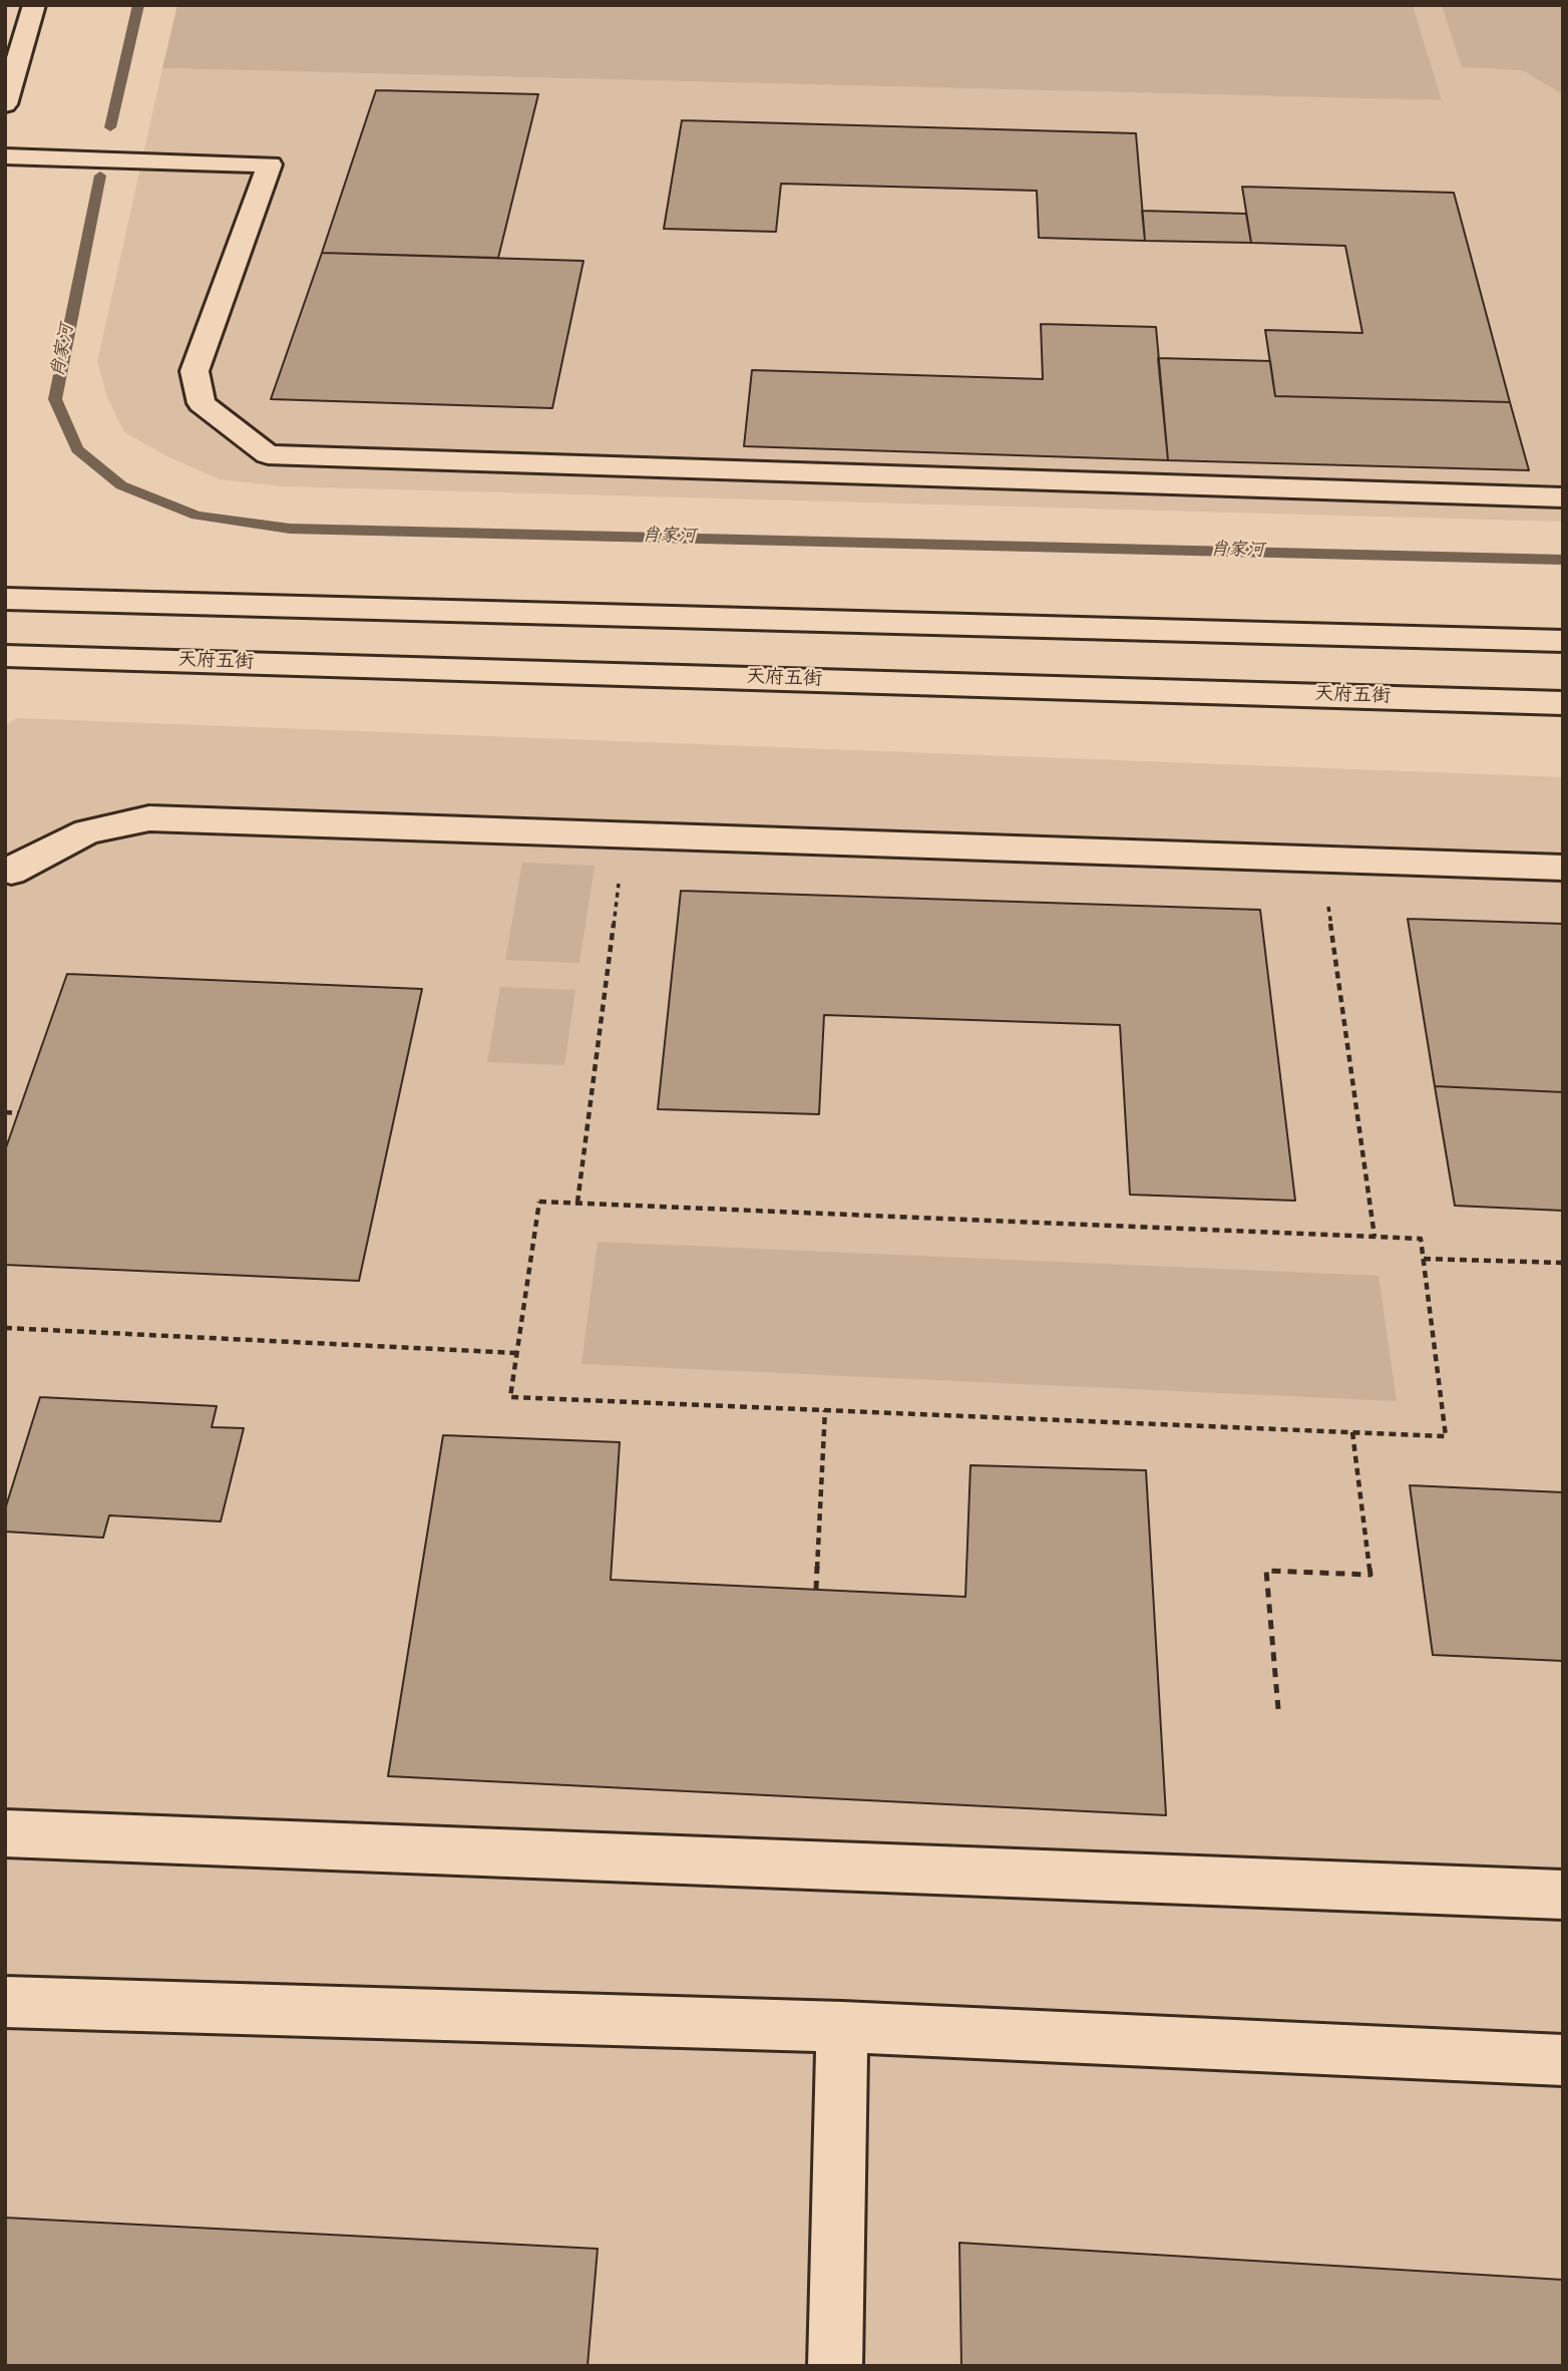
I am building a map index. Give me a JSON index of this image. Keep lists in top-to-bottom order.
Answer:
{
  "streets": {
    "street": ["天府五街"]
  },
  "water": ["肖家河"]
}
